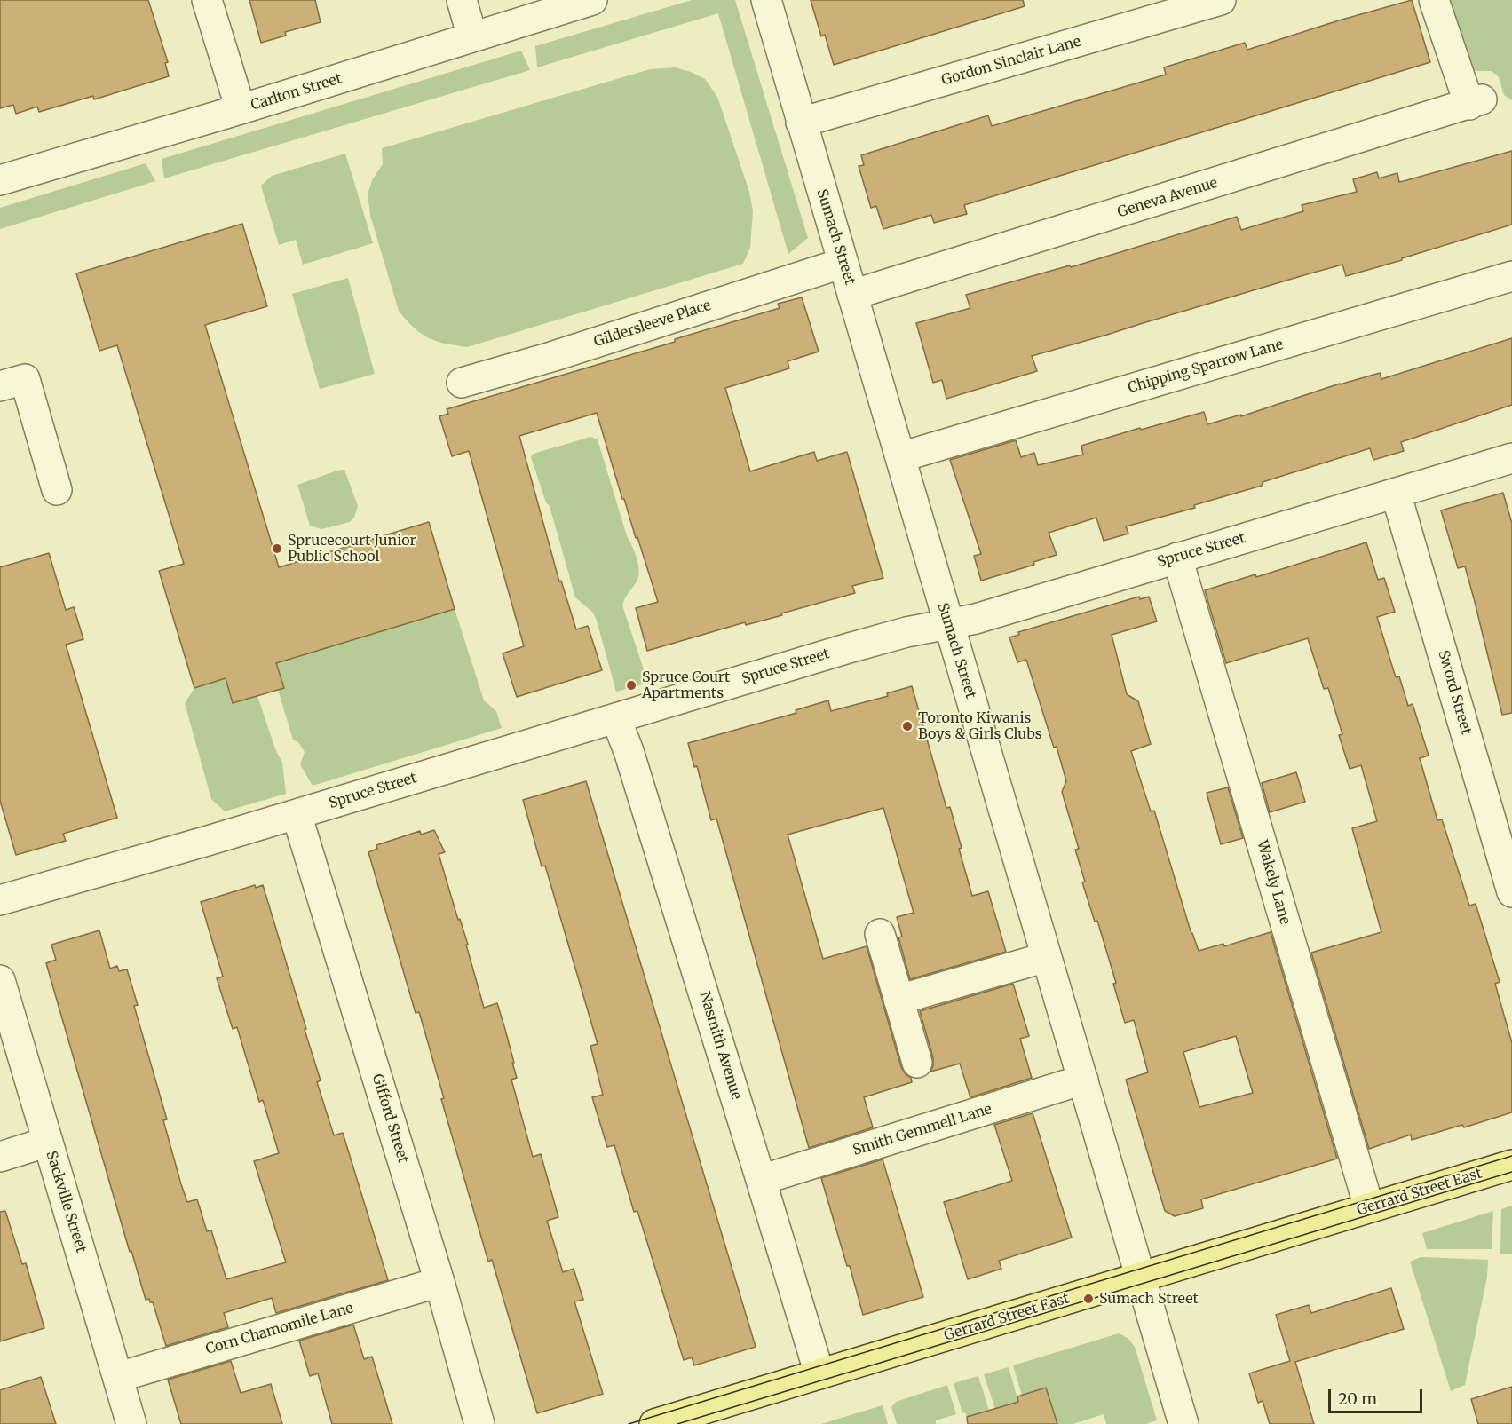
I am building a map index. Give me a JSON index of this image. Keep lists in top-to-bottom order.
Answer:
{
  "streets": {
    "main road": ["Gerrard Street East"],
    "street": [
      "Gordon Sinclair Lane",
      "Carlton Street",
      "Geneva Avenue",
      "Sumach Street",
      "Gildersleeve Place",
      "Chipping Sparrow Lane",
      "Spruce Street",
      "Sword Street",
      "Wakely Lane",
      "Nasmith Avenue",
      "Gifford Street",
      "Smith Gemmell Lane",
      "Sackville Street",
      "Corn Chamomile Lane"
    ]
  },
  "crossings": [
    ["Gordon Sinclair Lane", "Sumach Street"],
    ["Geneva Avenue", "Sumach Street"],
    ["Sumach Street", "Gildersleeve Place"],
    ["Sumach Street", "Chipping Sparrow Lane"],
    ["Sumach Street", "Spruce Street"],
    ["Sumach Street", "Smith Gemmell Lane"],
    ["Sumach Street", "Gerrard Street East"],
    ["Spruce Street", "Sword Street"],
    ["Spruce Street", "Wakely Lane"],
    ["Spruce Street", "Nasmith Avenue"],
    ["Spruce Street", "Gifford Street"],
    ["Wakely Lane", "Gerrard Street East"],
    ["Nasmith Avenue", "Smith Gemmell Lane"],
    ["Nasmith Avenue", "Gerrard Street East"],
    ["Gifford Street", "Corn Chamomile Lane"],
    ["Sackville Street", "Corn Chamomile Lane"]
  ],
  "places": [
    "Sprucecourt Junior Public School",
    "Spruce Court Apartments",
    "Toronto Kiwanis Boys & Girls Clubs",
    "Sumach Street"
  ],
  "scale_bar": "20 m"
}
